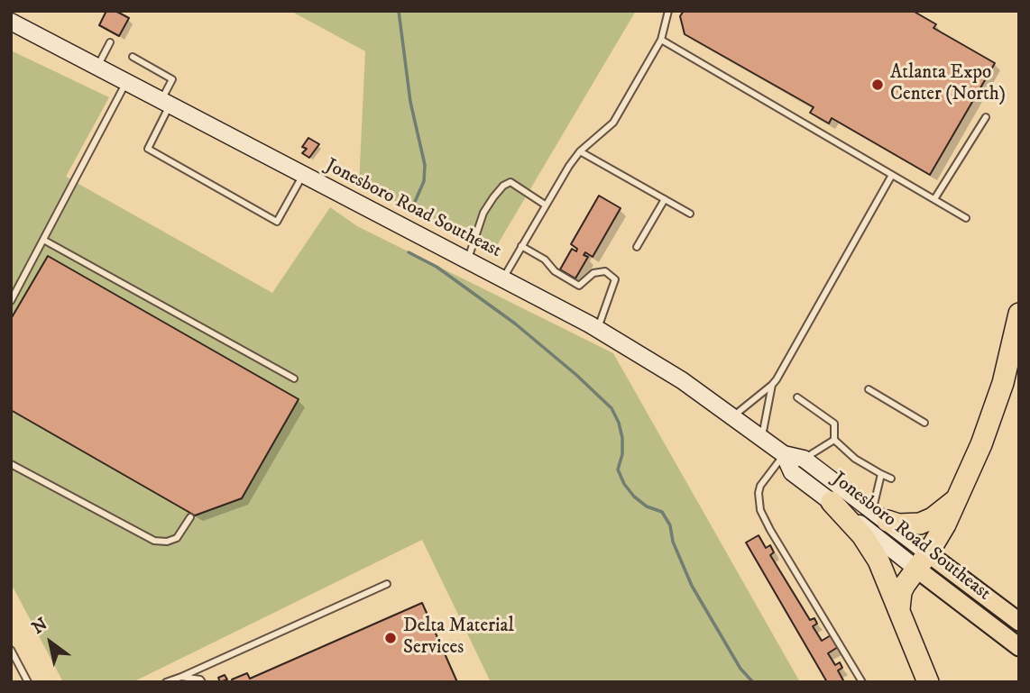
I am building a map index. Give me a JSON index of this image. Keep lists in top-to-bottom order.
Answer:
{
  "streets": {
    "main road": ["Jonesboro Road Southeast"]
  },
  "places": ["Atlanta Expo Center (North)", "Delta Material Services"],
  "north": "top left"
}
